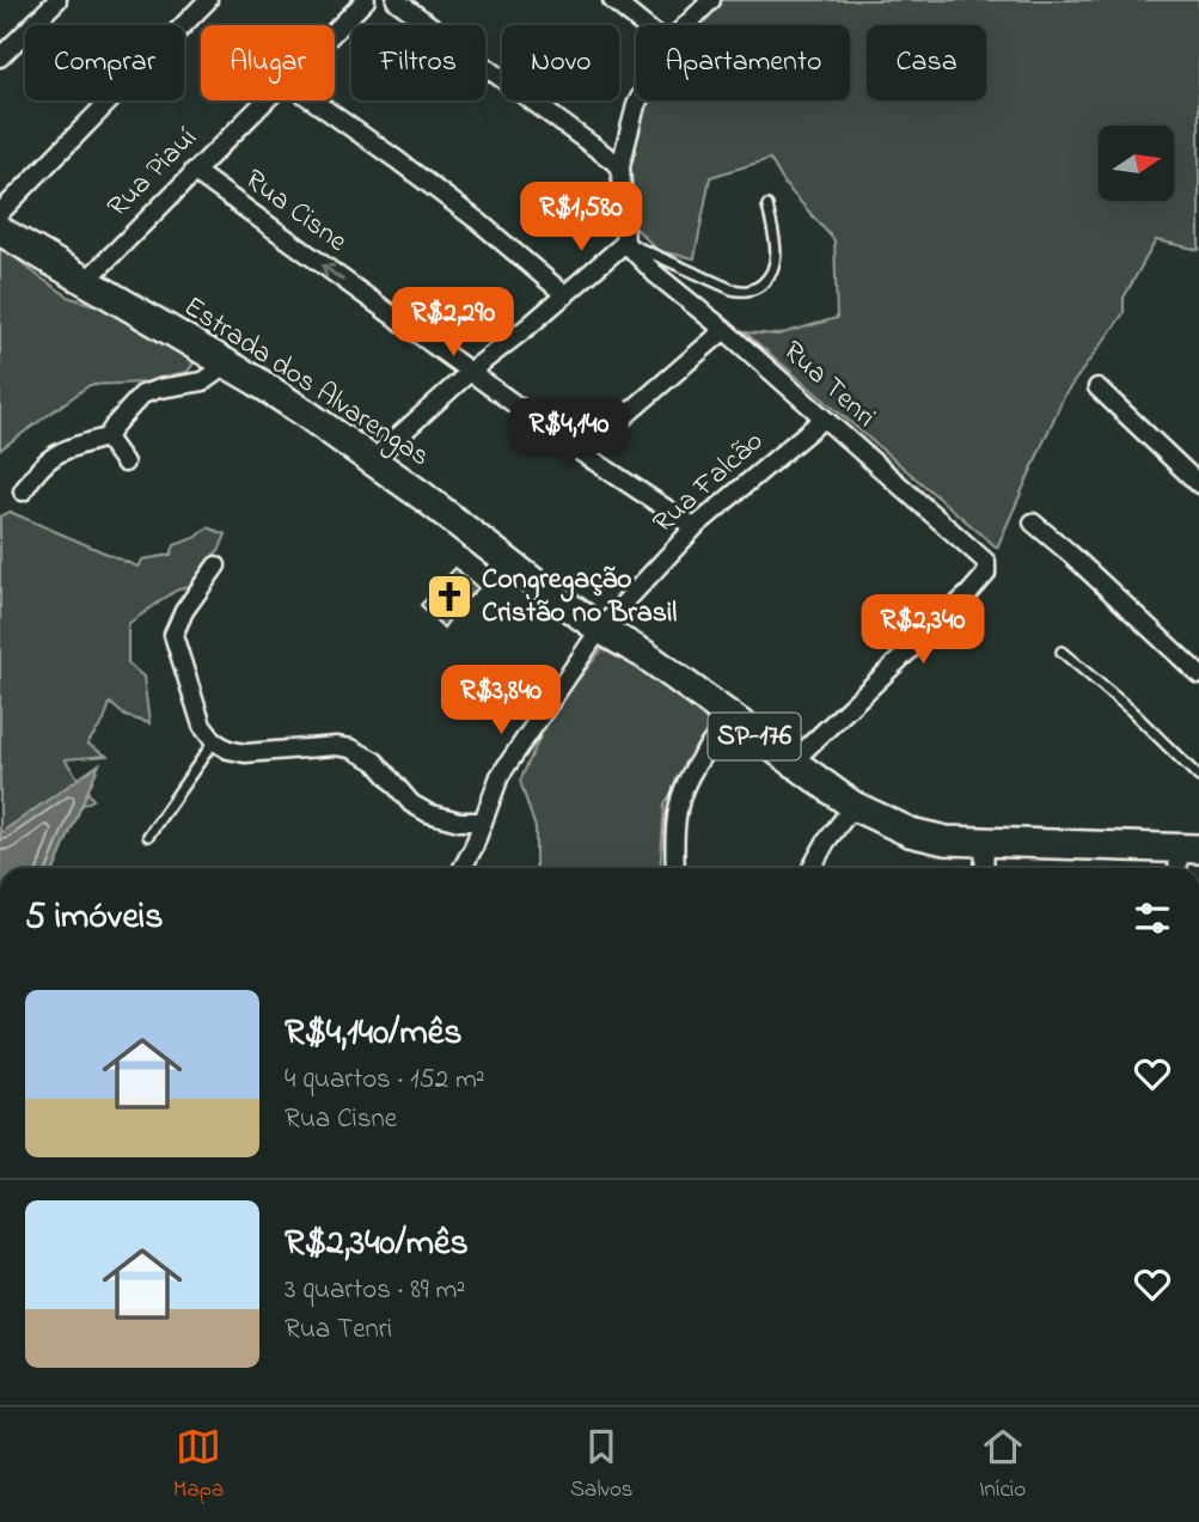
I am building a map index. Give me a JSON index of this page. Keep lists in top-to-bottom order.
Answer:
{
  "streets": {
    "main road": ["Estrada dos Alvarengas", "SP-176"],
    "street": [
      "Rua Piauí",
      "Rua Cisne",
      "Rua Tenri",
      "Rua Falcão"
    ]
  },
  "crossings": [
    ["Rua Piauí", "Rua Cisne"],
    ["Rua Piauí", "Estrada dos Alvarengas"],
    ["Rua Cisne", "Rua Falcão"],
    ["Estrada dos Alvarengas", "Rua Tenri"],
    ["Estrada dos Alvarengas", "Rua Falcão"],
    ["Rua Tenri", "Rua Falcão"]
  ],
  "places": {
    "church": ["Congregação Cristão no Brasil"]
  },
  "north": "right",
  "page": {
    "chip": [
      "Comprar",
      "Alugar",
      "Filtros",
      "Novo",
      "Apartamento",
      "Casa"
    ],
    "price": [
      "R$1,580",
      "R$2,290",
      "R$4,140",
      "R$2,340",
      "R$3,840"
    ],
    "heading": "5 imóveis",
    "list": [
      {
        "name": "R$4,140/mês",
        "note": "4 quartos · 152 m² · Rua Cisne"
      },
      {
        "name": "R$2,340/mês",
        "note": "3 quartos · 89 m² · Rua Tenri"
      }
    ],
    "tabs": ["Mapa", "Salvos", "Início"]
  }
}
